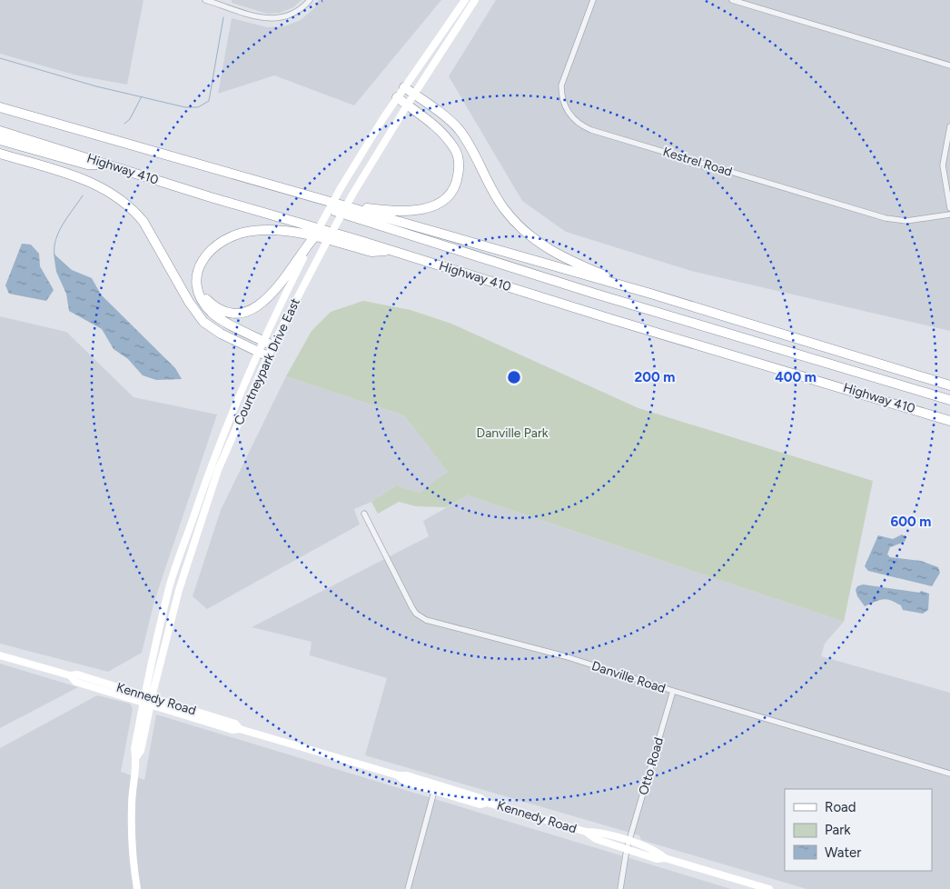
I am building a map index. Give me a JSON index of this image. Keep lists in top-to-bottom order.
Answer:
{
  "streets": {
    "highway": ["Highway 410"],
    "main road": ["Courtneypark Drive East", "Kennedy Road"],
    "street": ["Kestrel Road", "Danville Road", "Otto Road"]
  },
  "crossings": [
    ["Courtneypark Drive East", "Kennedy Road"],
    ["Danville Road", "Otto Road"],
    ["Kennedy Road", "Otto Road"]
  ],
  "parks": ["Danville Park"],
  "legend": ["Road", "Park", "Water"],
  "rings": ["200 m", "400 m", "600 m"]
}
